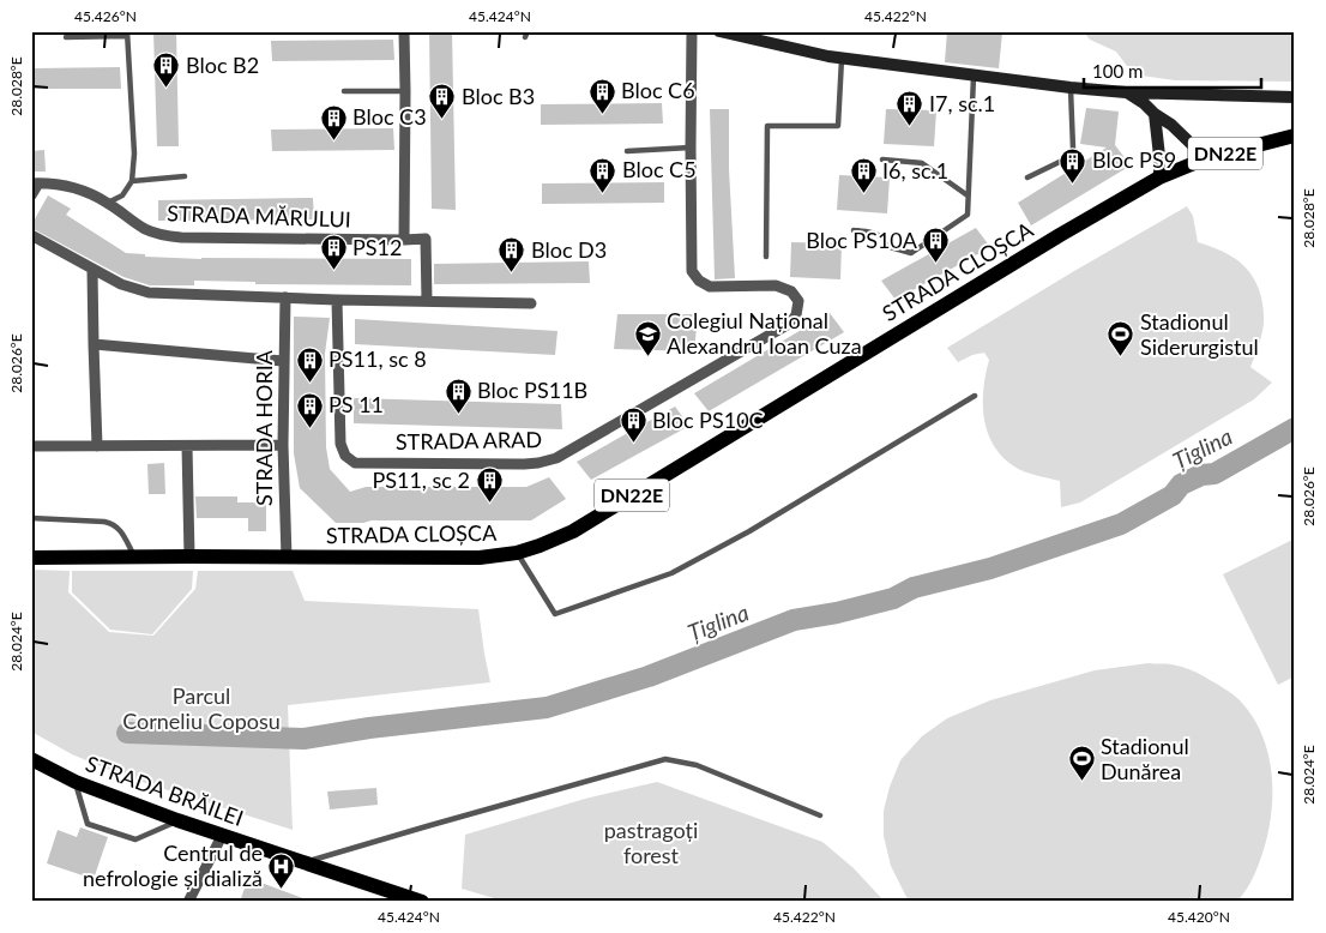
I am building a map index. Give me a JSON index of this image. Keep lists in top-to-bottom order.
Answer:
{
  "streets": {
    "main road": ["DN22E", "STRADA CLOȘCA", "STRADA BRĂILEI"],
    "street": ["STRADA MĂRULUI", "STRADA HORIA", "STRADA ARAD"]
  },
  "crossings": [
    ["STRADA CLOȘCA", "STRADA HORIA"]
  ],
  "water": ["Țiglina"],
  "parks": ["Parcul Corneliu Coposu", "pastragoți forest"],
  "places": {
    "building": [
      "Bloc B2",
      "Bloc C6",
      "Bloc B3",
      "I7, sc.1",
      "Bloc C3",
      "Bloc PS9",
      "Bloc C5",
      "I6, sc.1",
      "Bloc PS10A",
      "PS12",
      "Bloc D3",
      "PS11, sc 8",
      "Bloc PS11B",
      "PS 11",
      "Bloc PS10C",
      "PS11, sc 2"
    ],
    "school or university": ["Colegiul Național Alexandru Ioan Cuza"],
    "sports": ["Stadionul Siderurgistul", "Stadionul Dunărea"],
    "hospital": ["Centrul de nefrologie și dializă"]
  },
  "scale_bar": "100 m",
  "coordinates": [
    "45.426°N",
    "45.424°N",
    "45.422°N",
    "28.028°E",
    "28.026°E",
    "28.024°E",
    "45.420°N"
  ]
}
